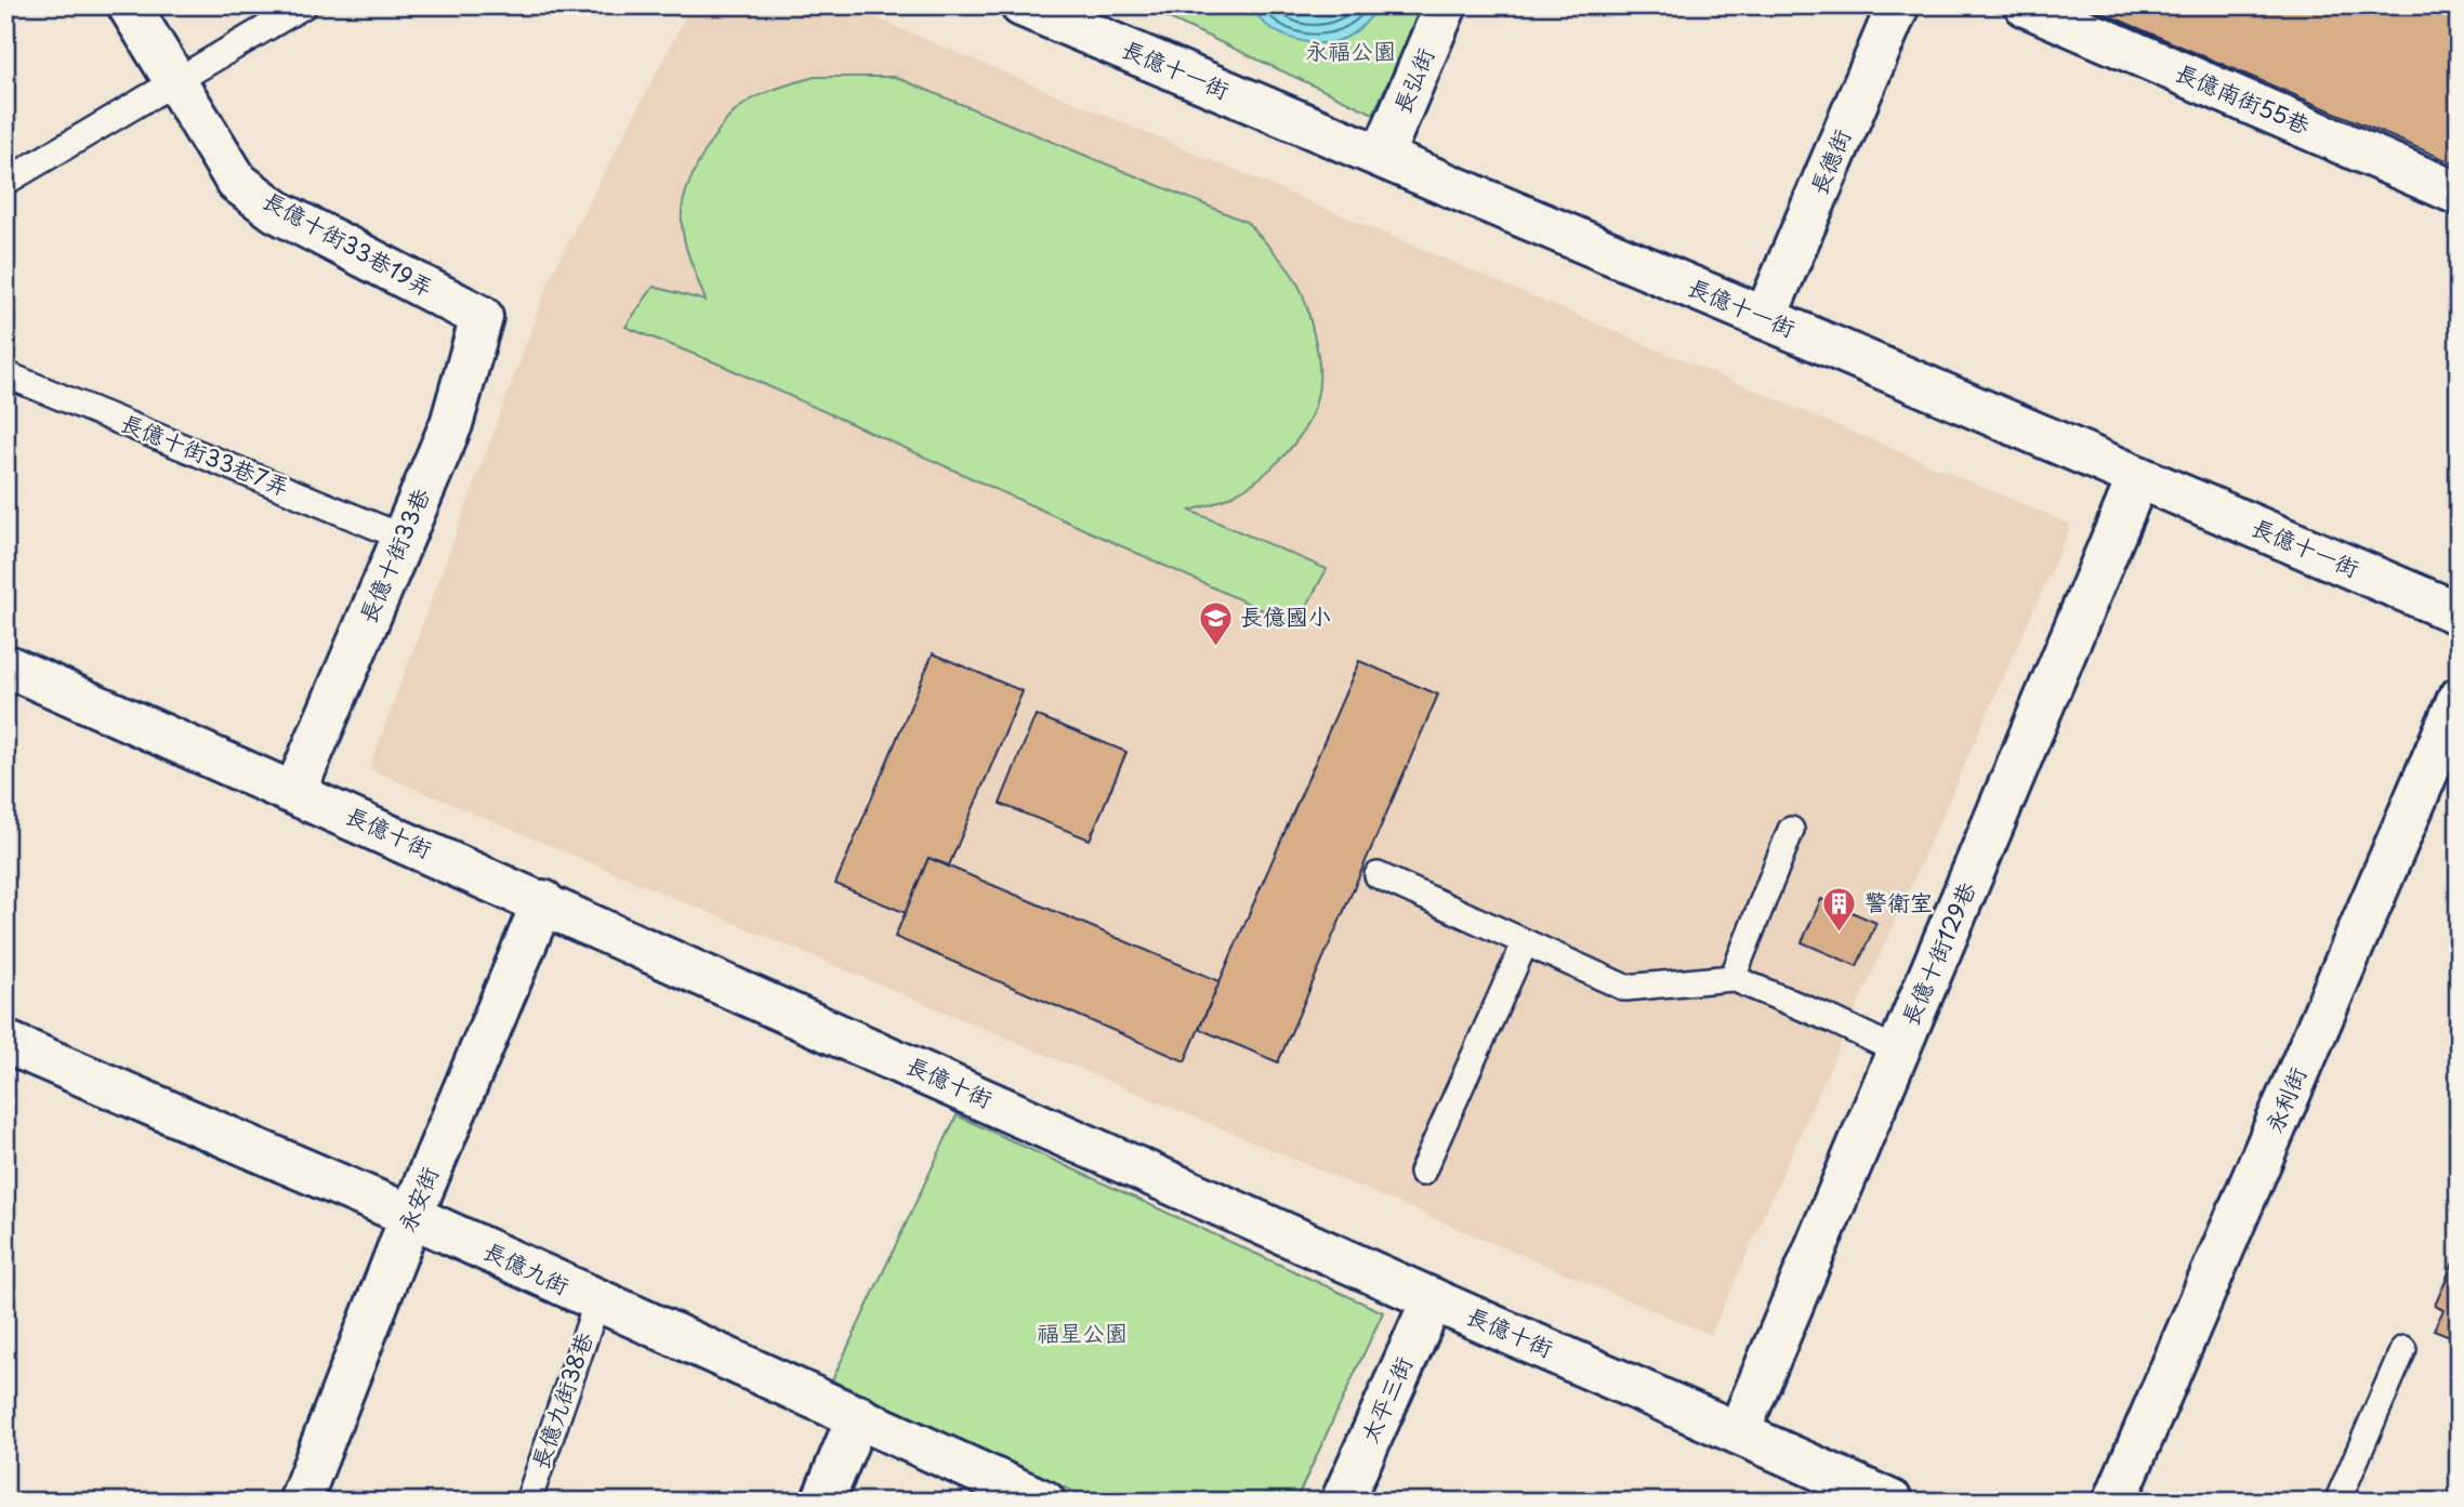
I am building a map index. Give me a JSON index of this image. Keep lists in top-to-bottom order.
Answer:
{
  "streets": {
    "street": [
      "長億十一街",
      "長弘街",
      "長億南街55巷",
      "長德街",
      "長億十街33巷19弄",
      "長億十街33巷",
      "長億十街",
      "長億十街129巷",
      "永利街",
      "永安街",
      "長億九街",
      "太平三街"
    ],
    "lane": ["長億十街33巷7弄", "長億九街38巷"]
  },
  "crossings": [
    ["長億十一街", "長弘街"],
    ["長億十一街", "長德街"],
    ["長億十一街", "長億十街129巷"],
    ["長億十街33巷19弄", "長億十街33巷"],
    ["長億十街33巷7弄", "長億十街33巷"],
    ["長億十街33巷", "長億十街"],
    ["長億十街", "長億十街129巷"],
    ["長億十街", "永安街"],
    ["長億十街", "太平三街"],
    ["永安街", "長億九街"],
    ["長億九街", "長億九街38巷"]
  ],
  "parks": ["永福公園", "福星公園"],
  "places": {
    "school or university": ["長億國小"],
    "building": ["警衛室"]
  }
}
